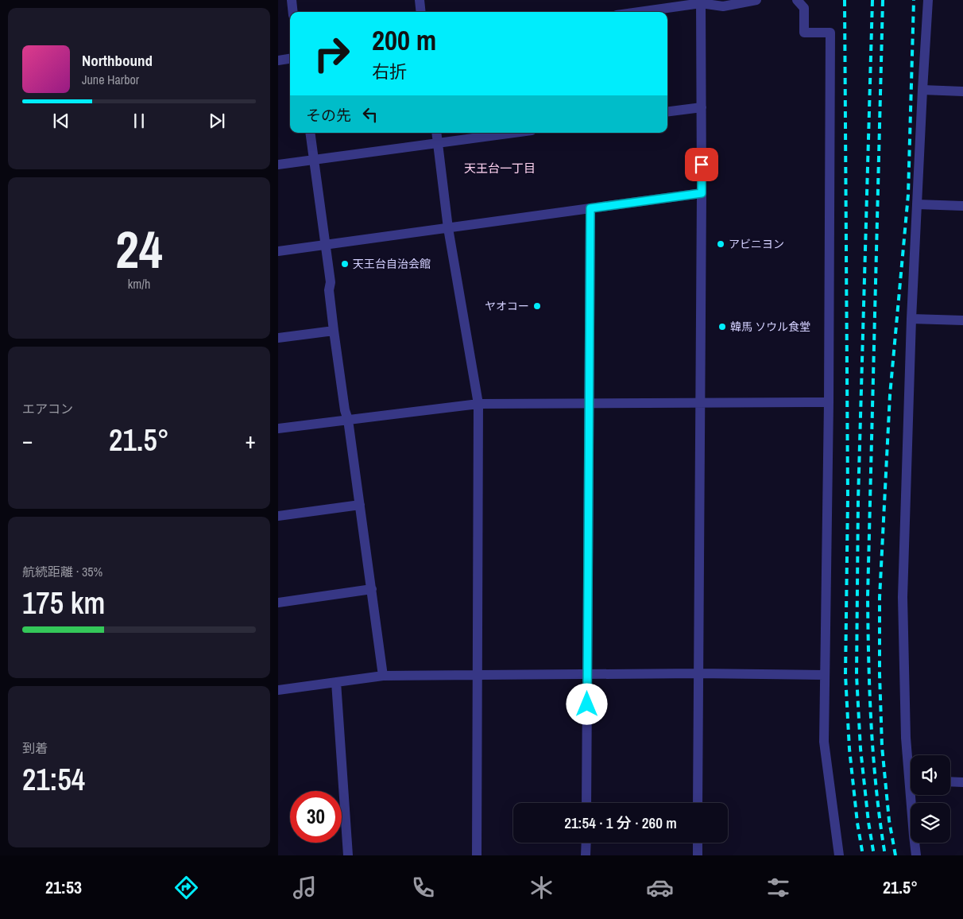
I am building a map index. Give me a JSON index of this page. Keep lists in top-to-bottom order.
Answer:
{
  "districts": ["天王台一丁目"],
  "places": [
    "アビニヨン",
    "天王台自治会館",
    "ヤオコー",
    "韓馬 ソウル食堂"
  ],
  "page": {
    "turn": ["200 m", "右折"],
    "song": ["Northbound", "June Harbor"],
    "then": "その先",
    "tile": [
      ["24", "km/h"],
      "エアコン",
      ["航続距離 · 35%", "175 km"],
      ["到着", "21:54"]
    ],
    "heat": ["−", "21.5°", "+"],
    "limit": "30",
    "trip": "21:54 · 1 分 · 260 m",
    "tabs": ["21:53", "21.5°"]
  }
}
